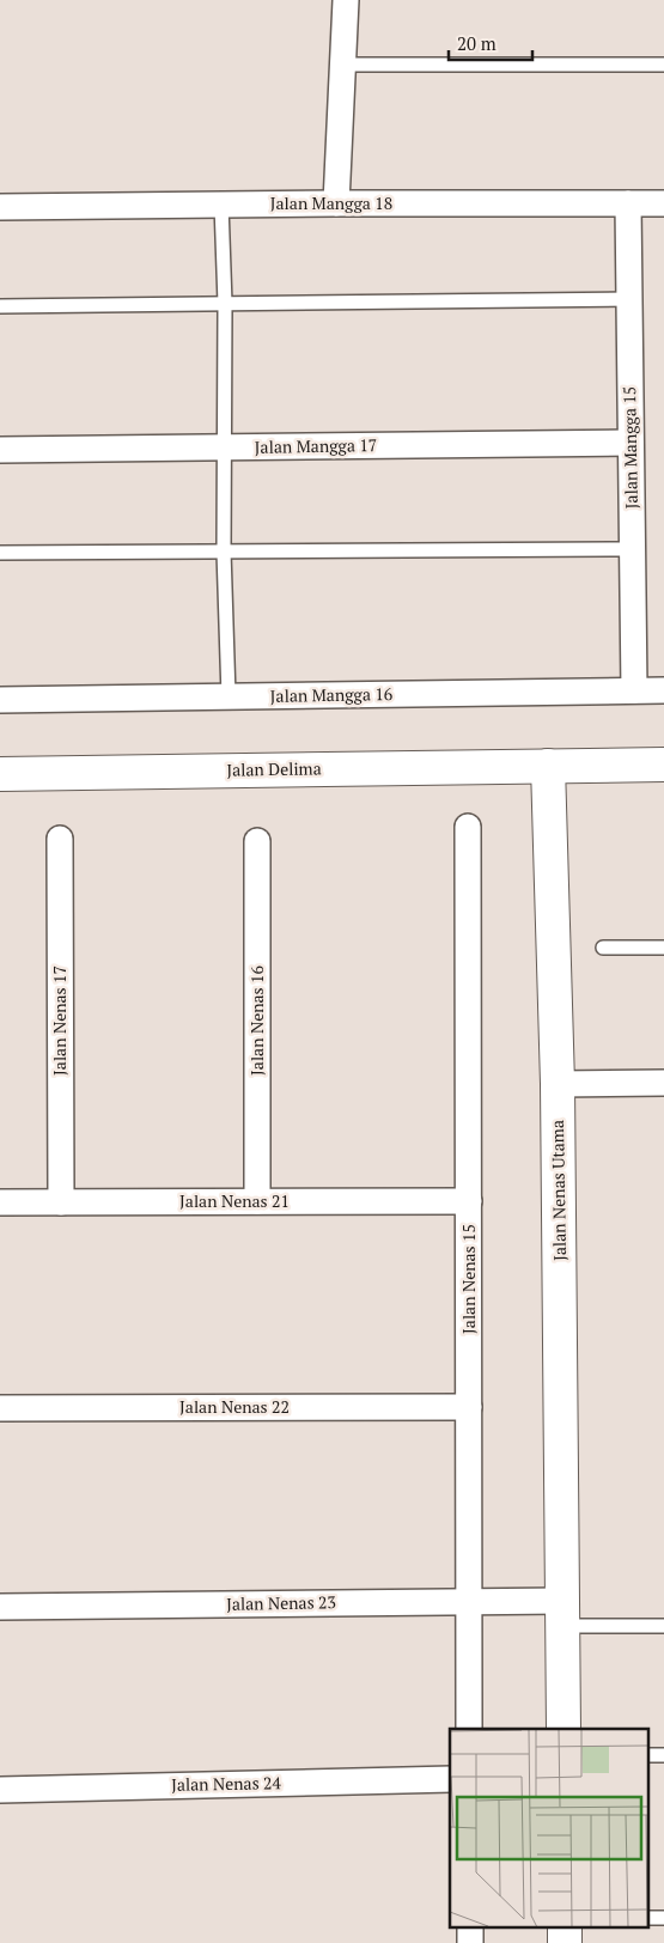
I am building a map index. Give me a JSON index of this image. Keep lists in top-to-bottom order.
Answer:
{
  "streets": {
    "street": [
      "Jalan Mangga 18",
      "Jalan Mangga 17",
      "Jalan Mangga 15",
      "Jalan Mangga 16",
      "Jalan Delima",
      "Jalan Nenas 17",
      "Jalan Nenas 16",
      "Jalan Nenas Utama",
      "Jalan Nenas 21",
      "Jalan Nenas 15",
      "Jalan Nenas 22",
      "Jalan Nenas 23",
      "Jalan Nenas 24"
    ]
  },
  "crossings": [
    ["Jalan Mangga 18", "Jalan Mangga 15"],
    ["Jalan Mangga 17", "Jalan Mangga 15"],
    ["Jalan Mangga 15", "Jalan Mangga 16"],
    ["Jalan Delima", "Jalan Nenas Utama"],
    ["Jalan Nenas 17", "Jalan Nenas 21"],
    ["Jalan Nenas 16", "Jalan Nenas 21"],
    ["Jalan Nenas Utama", "Jalan Nenas 23"],
    ["Jalan Nenas 21", "Jalan Nenas 15"],
    ["Jalan Nenas 15", "Jalan Nenas 22"],
    ["Jalan Nenas 15", "Jalan Nenas 23"]
  ],
  "scale_bar": "20 m"
}
